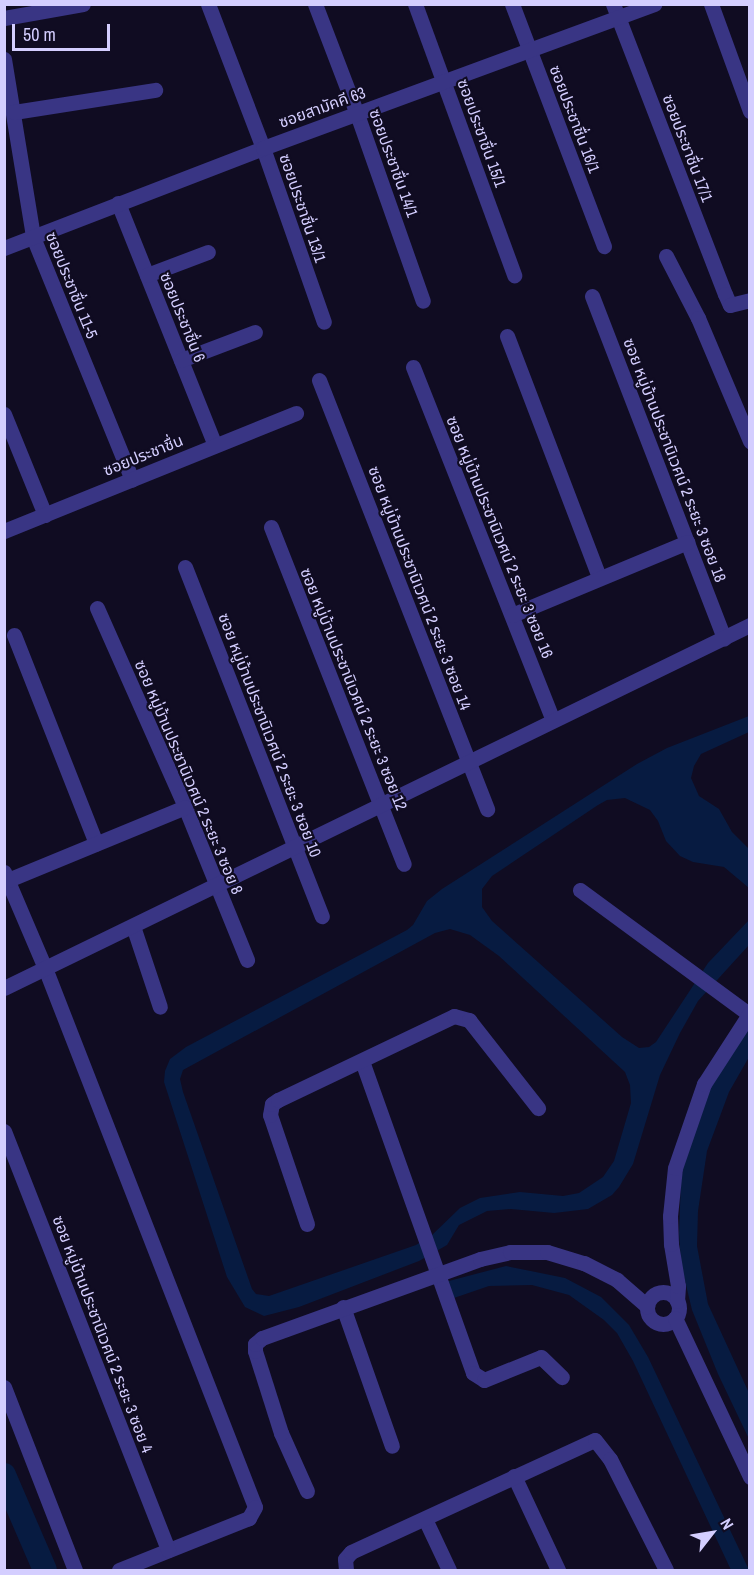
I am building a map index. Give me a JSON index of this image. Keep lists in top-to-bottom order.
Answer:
{
  "streets": {
    "street": [
      "ซอยสามัคคี 63",
      "ซอยประชาชื่น 16/1",
      "ซอยประชาชื่น 15/1",
      "ซอยประชาชื่น 17/1",
      "ซอยประชาชื่น 14/1",
      "ซอยประชาชื่น 13/1",
      "ซอยประชาชื่น 11-5",
      "ซอยประชาชื่น 6",
      "ซอยประชาชื่น",
      "ซอย หมู่บ้านประชานิเวศน์ 2 ระยะ 3 ซอย 18",
      "ซอย หมู่บ้านประชานิเวศน์ 2 ระยะ 3 ซอย 16",
      "ซอย หมู่บ้านประชานิเวศน์ 2 ระยะ 3 ซอย 14",
      "ซอย หมู่บ้านประชานิเวศน์ 2 ระยะ 3 ซอย 12",
      "ซอย หมู่บ้านประชานิเวศน์ 2 ระยะ 3 ซอย 10",
      "ซอย หมู่บ้านประชานิเวศน์ 2 ระยะ 3 ซอย 8",
      "ซอย หมู่บ้านประชานิเวศน์ 2 ระยะ 3 ซอย 4"
    ]
  },
  "crossings": [
    ["ซอยสามัคคี 63", "ซอยประชาชื่น 16/1"],
    ["ซอยสามัคคี 63", "ซอยประชาชื่น 15/1"],
    ["ซอยสามัคคี 63", "ซอยประชาชื่น 17/1"],
    ["ซอยสามัคคี 63", "ซอยประชาชื่น 14/1"],
    ["ซอยสามัคคี 63", "ซอยประชาชื่น 13/1"],
    ["ซอยสามัคคี 63", "ซอยประชาชื่น 11-5"],
    ["ซอยสามัคคี 63", "ซอยประชาชื่น 6"],
    ["ซอยประชาชื่น 11-5", "ซอยประชาชื่น"],
    ["ซอยประชาชื่น 6", "ซอยประชาชื่น"]
  ],
  "scale_bar": "50 m",
  "north": "top right"
}
